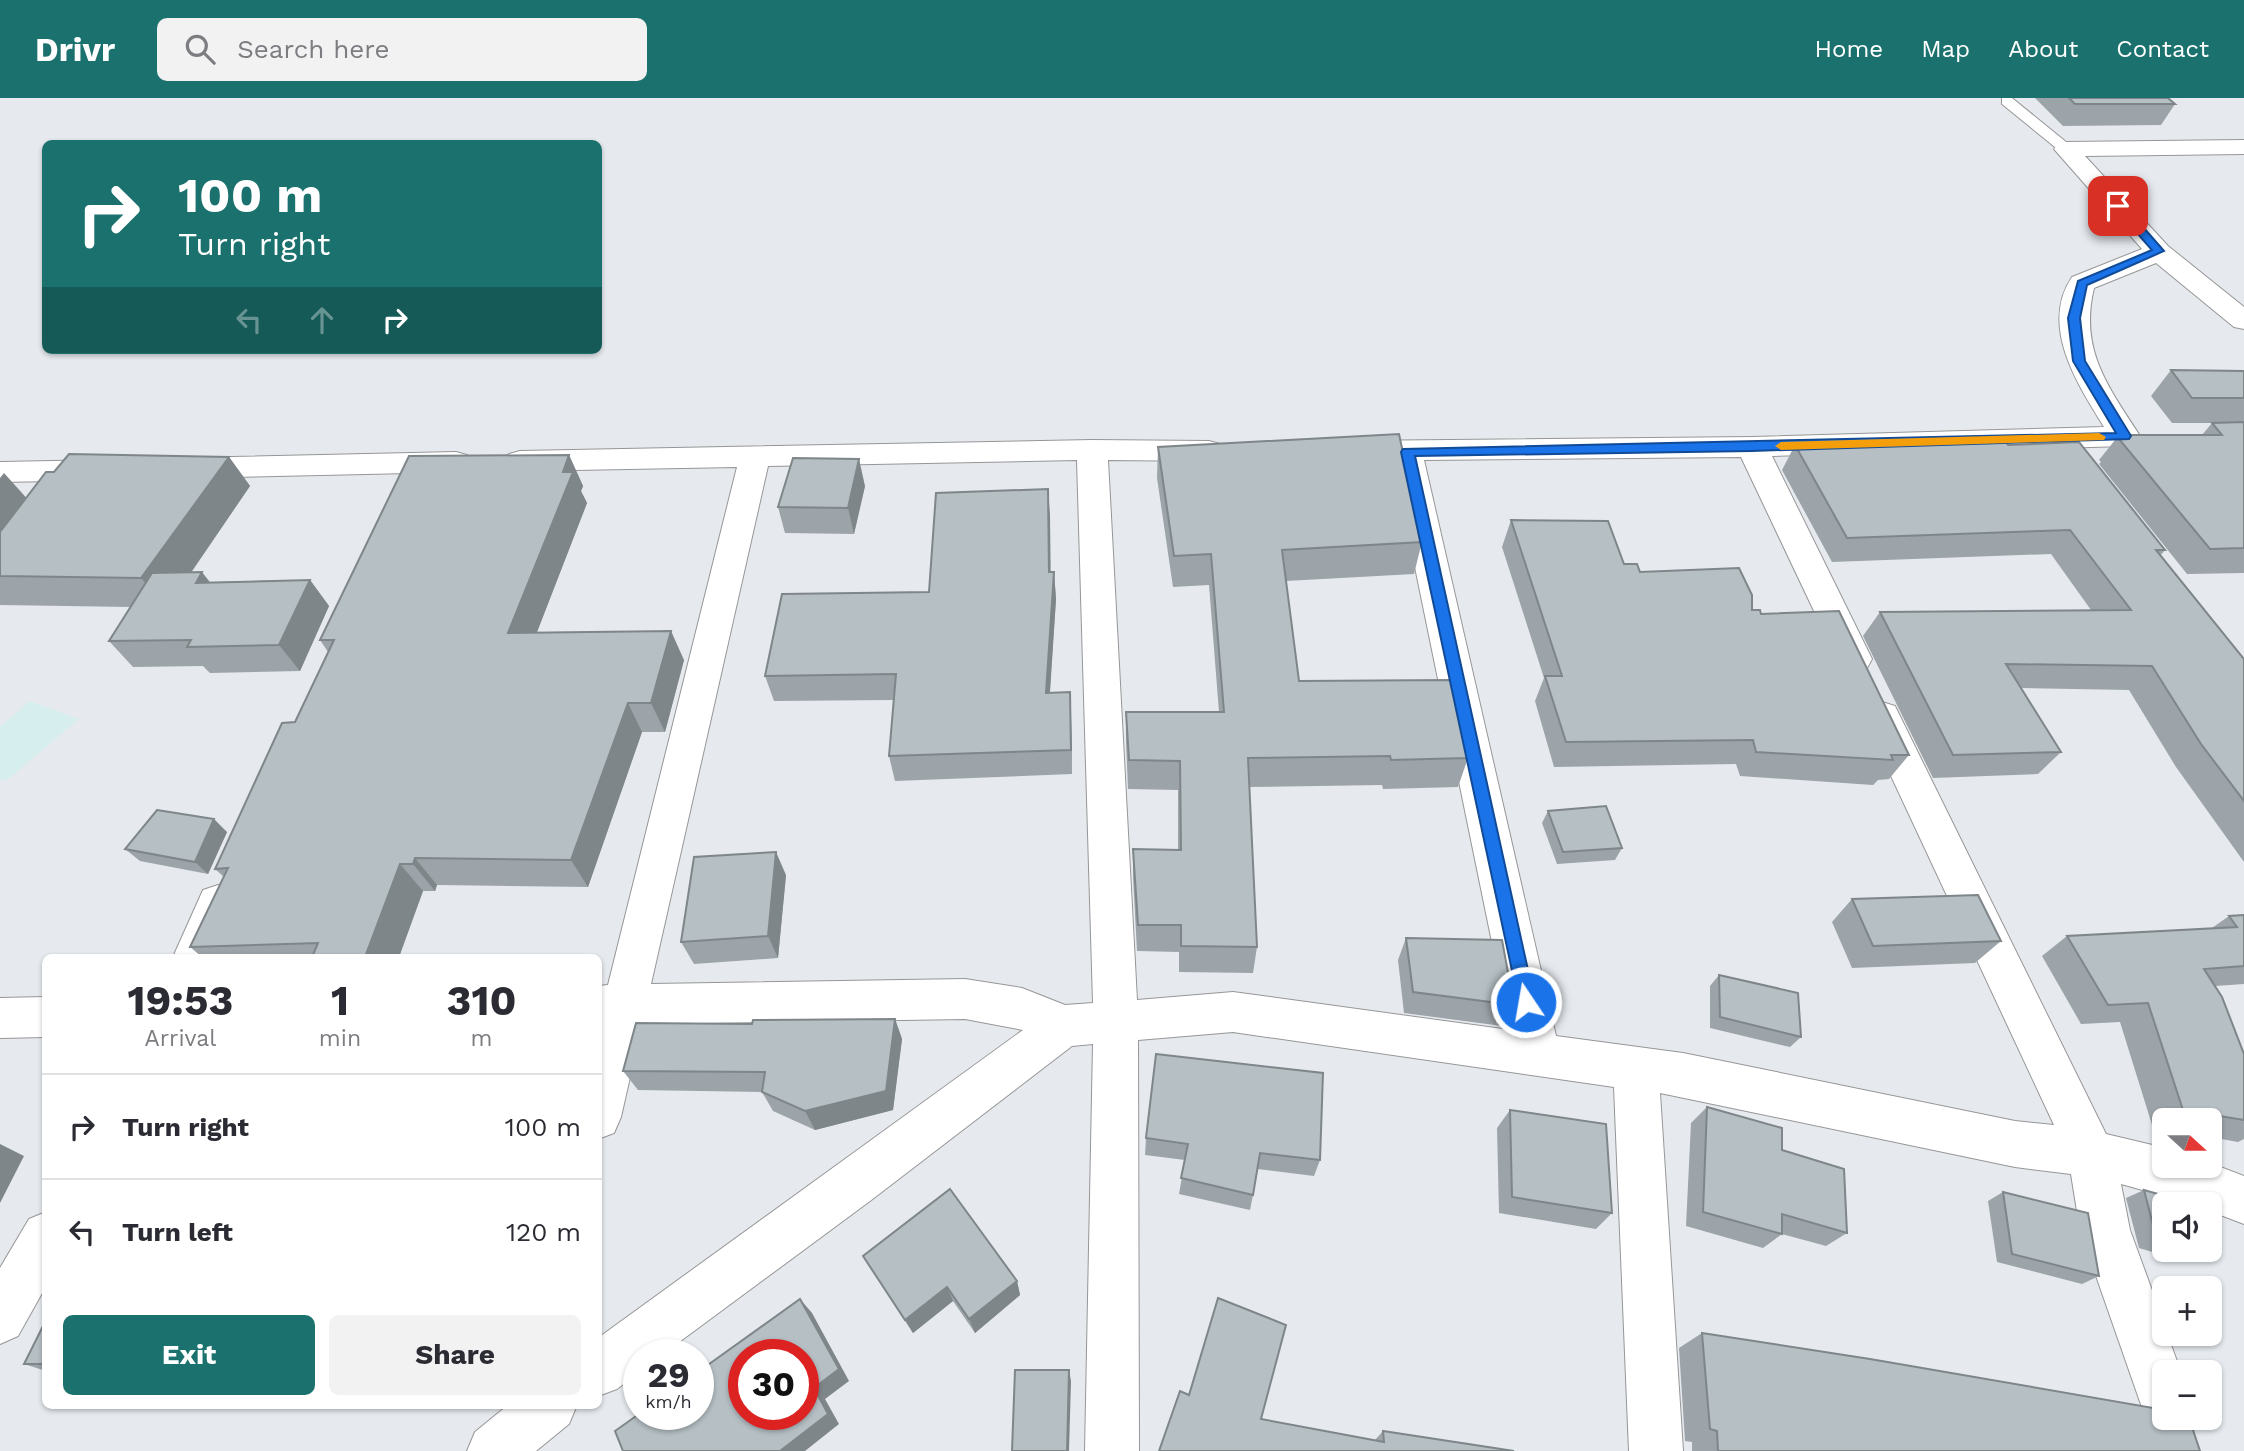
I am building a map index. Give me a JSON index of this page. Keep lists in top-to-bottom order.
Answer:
{
  "north": "right",
  "page": {
    "header": "Drivr",
    "search": "Search here",
    "nav": [
      "Home",
      "Map",
      "About",
      "Contact"
    ],
    "turn": ["100 m", "Turn right"],
    "eta": [
      "19:53",
      "Arrival",
      "1",
      "min",
      "310",
      "m"
    ],
    "list": [
      {
        "name": "Turn right",
        "value": "100 m"
      },
      {
        "name": "Turn left",
        "value": "120 m"
      }
    ],
    "map_buttons": ["+", "−"],
    "buttons": ["Exit", "Share"],
    "speed": "29 km/h",
    "limit": "30"
  }
}
